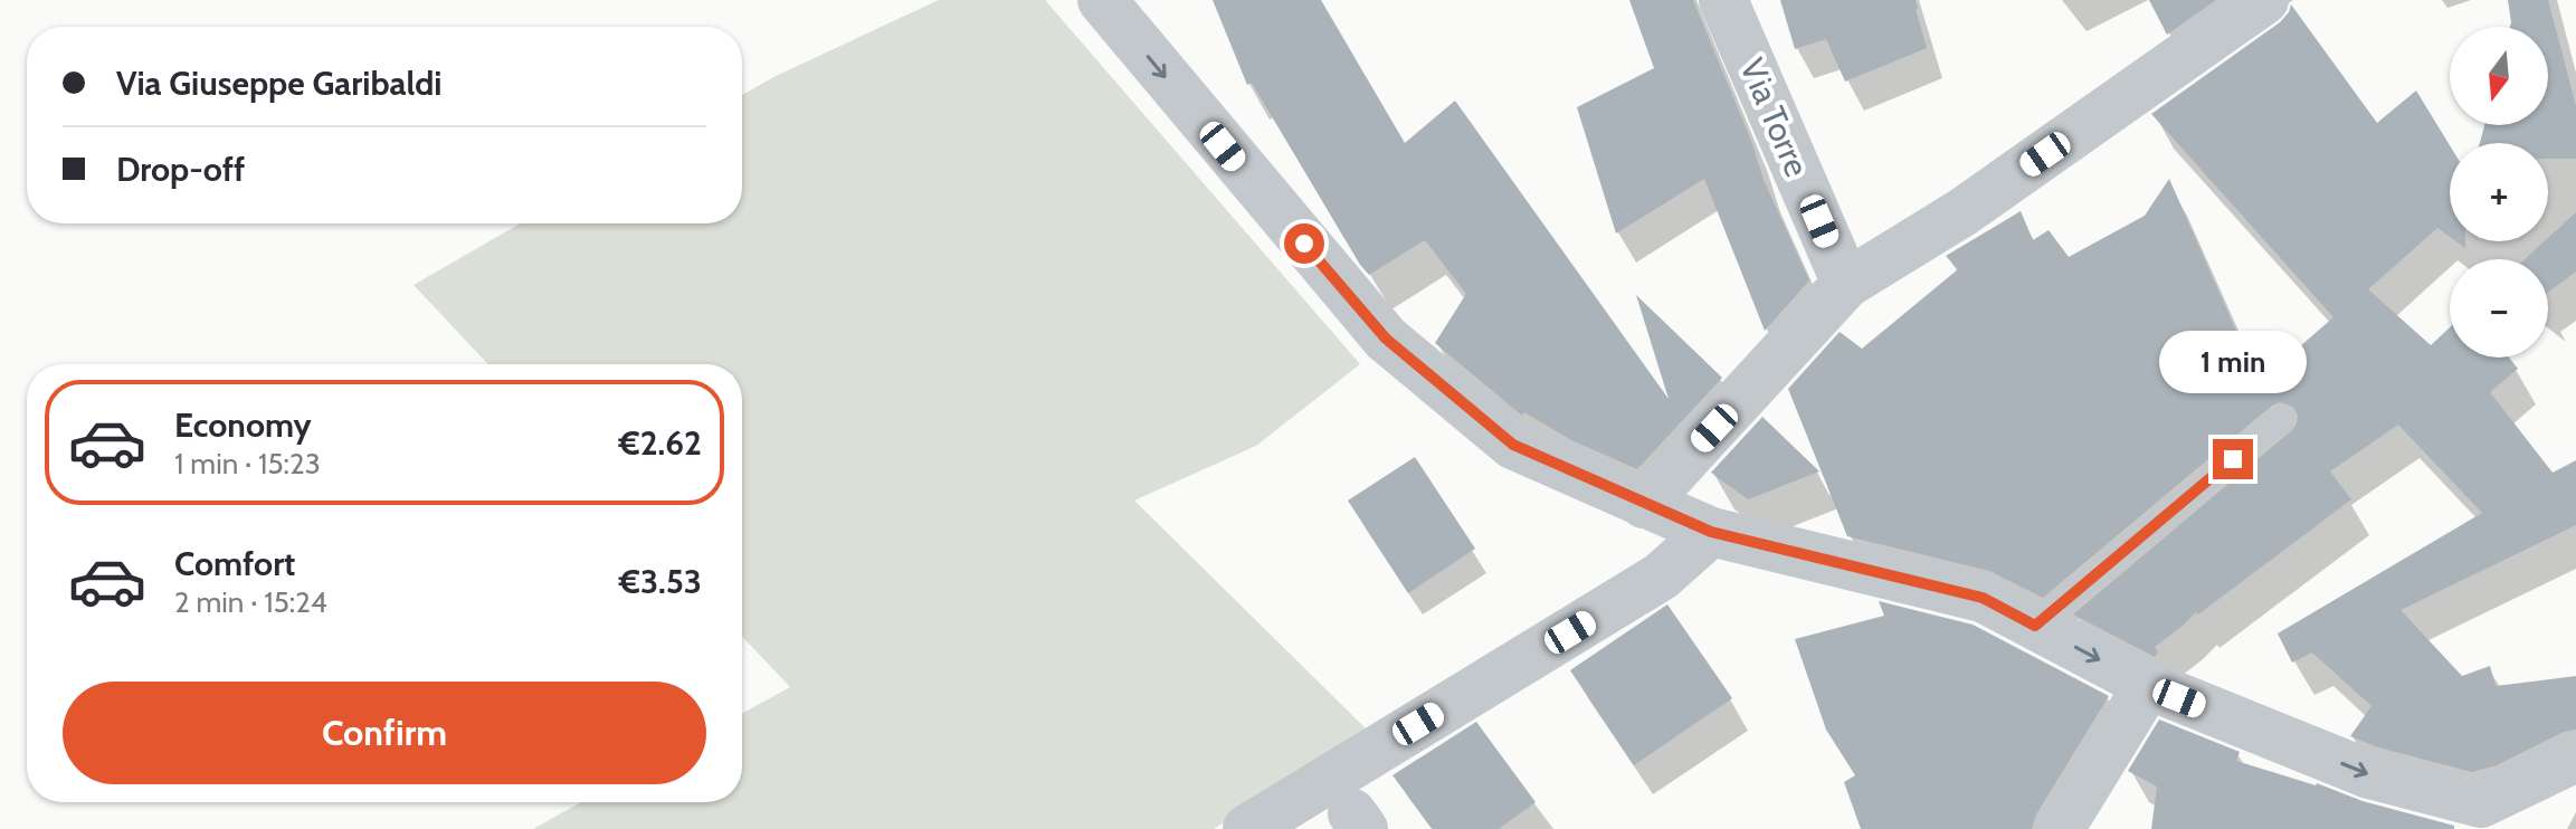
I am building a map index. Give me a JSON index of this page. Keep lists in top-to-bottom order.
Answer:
{
  "streets": {
    "street": ["Via Torre"]
  },
  "north": "bottom",
  "page": {
    "map_buttons": ["+", "−"],
    "banner": ["Via Giuseppe Garibaldi", "Drop-off"],
    "bubble": "1 min",
    "list": [
      {
        "name": "Economy",
        "note": "1 min · 15:23",
        "value": "€2.62"
      },
      {
        "name": "Comfort",
        "note": "2 min · 15:24",
        "value": "€3.53"
      }
    ],
    "buttons": "Confirm"
  }
}
